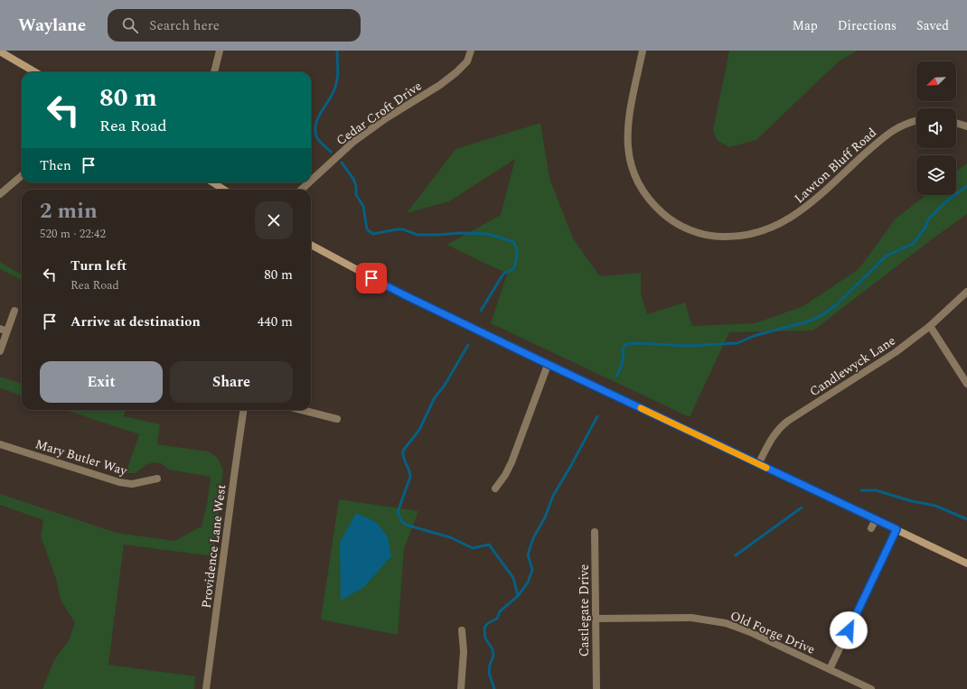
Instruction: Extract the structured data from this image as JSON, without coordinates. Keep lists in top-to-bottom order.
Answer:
{
  "streets": {
    "street": [
      "Cedar Croft Drive",
      "Lawton Bluff Road",
      "Candlewyck Lane",
      "Mary Butler Way",
      "Providence Lane West",
      "Castlegate Drive",
      "Old Forge Drive"
    ]
  },
  "crossings": [
    ["Castlegate Drive", "Old Forge Drive"]
  ],
  "north": "bottom left",
  "page": {
    "header": "Waylane",
    "search": "Search here",
    "nav": ["Map", "Directions", "Saved"],
    "turn": ["80 m", "Rea Road"],
    "then": "Then",
    "heading": ["2 min", "520 m · 22:42"],
    "list": [
      {
        "name": "Turn left",
        "note": "Rea Road",
        "value": "80 m"
      },
      {
        "name": "Arrive at destination",
        "value": "440 m"
      }
    ],
    "buttons": ["Exit", "Share"]
  }
}
